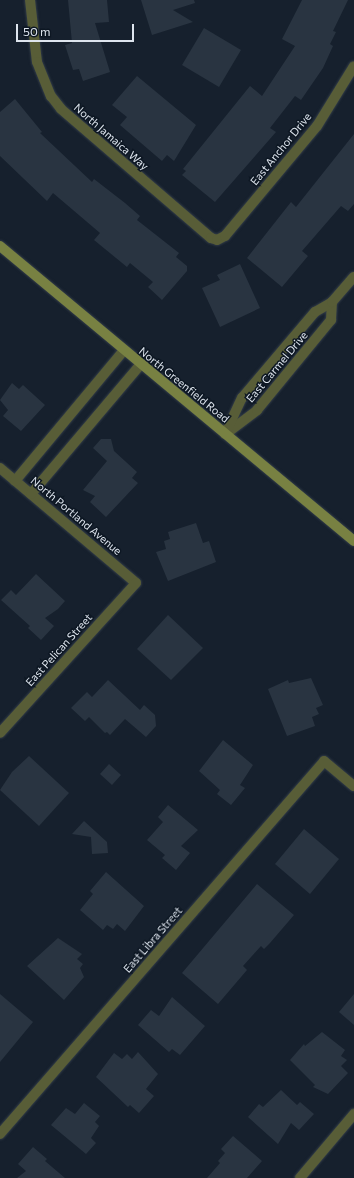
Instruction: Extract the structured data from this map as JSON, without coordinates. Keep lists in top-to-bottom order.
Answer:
{
  "streets": {
    "main road": ["North Greenfield Road"],
    "street": [
      "North Jamaica Way",
      "East Anchor Drive",
      "East Carmel Drive",
      "North Portland Avenue",
      "East Pelican Street",
      "East Libra Street"
    ]
  },
  "crossings": [
    ["North Jamaica Way", "East Anchor Drive"],
    ["East Carmel Drive", "North Greenfield Road"],
    ["North Portland Avenue", "East Pelican Street"]
  ],
  "scale_bar": "50 m"
}
